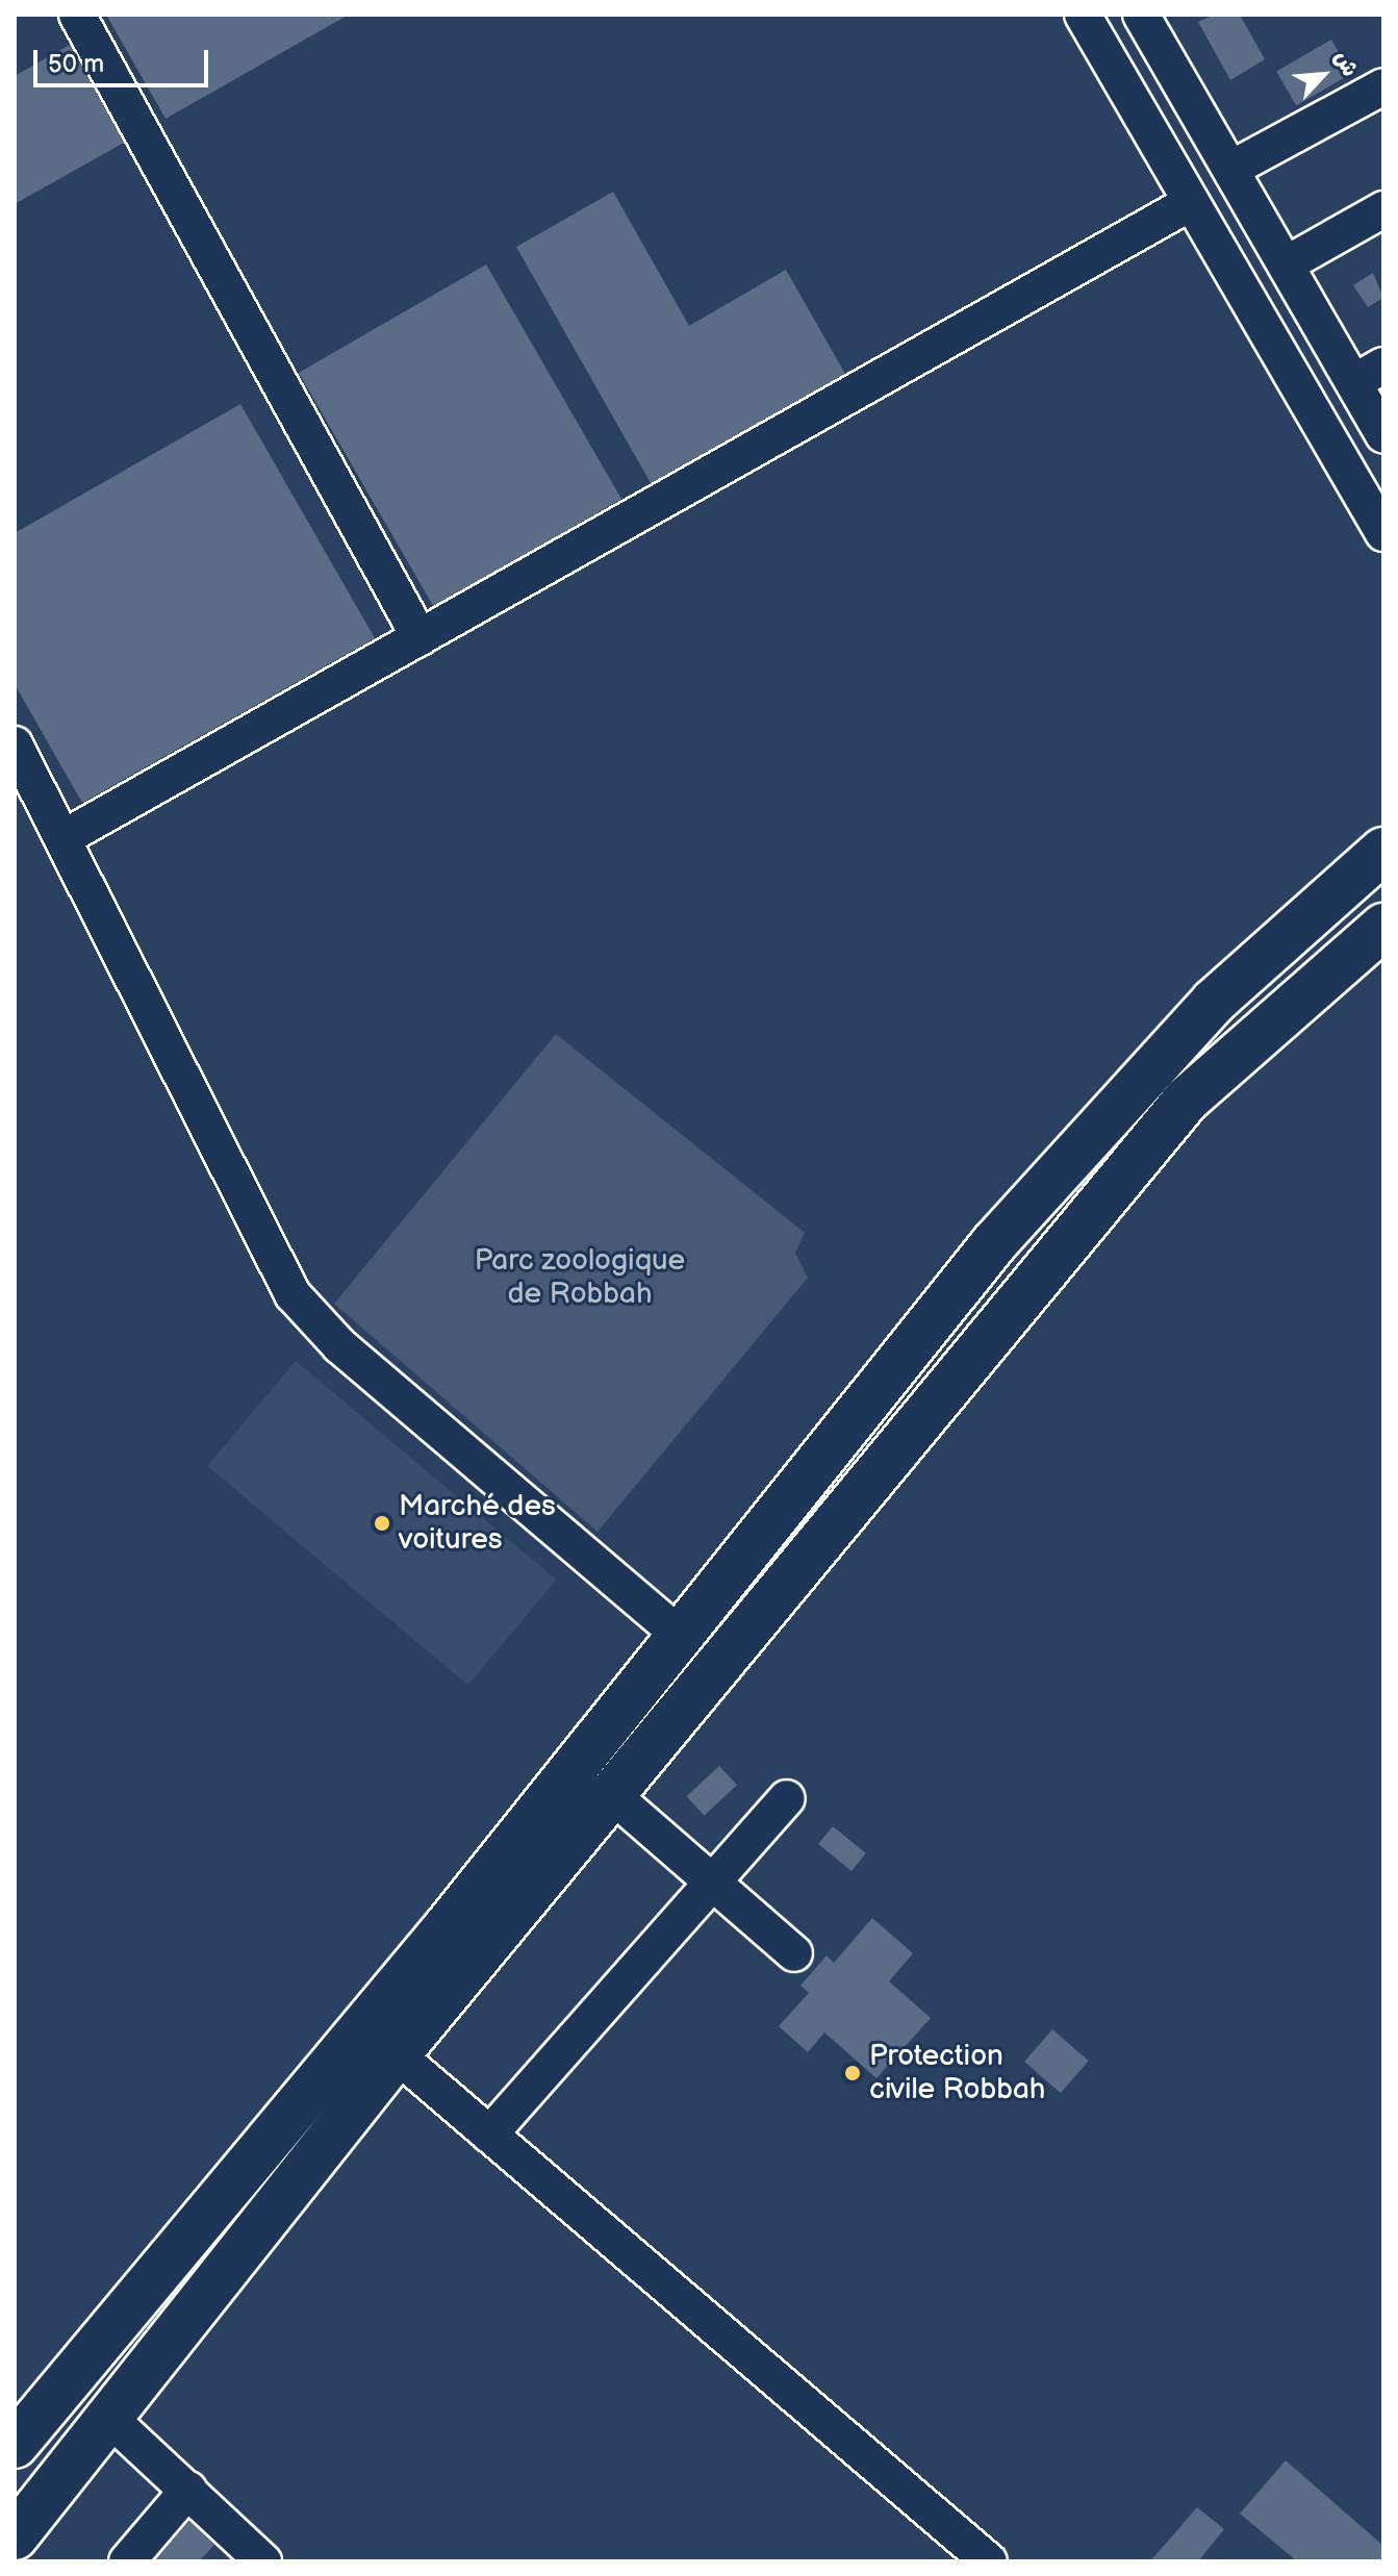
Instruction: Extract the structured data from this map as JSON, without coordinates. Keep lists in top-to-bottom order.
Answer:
{
  "parks": ["Parc zoologique de Robbah"],
  "places": ["Marché des voitures", "Protection civile Robbah"],
  "scale_bar": "50 m",
  "north": "top right"
}
